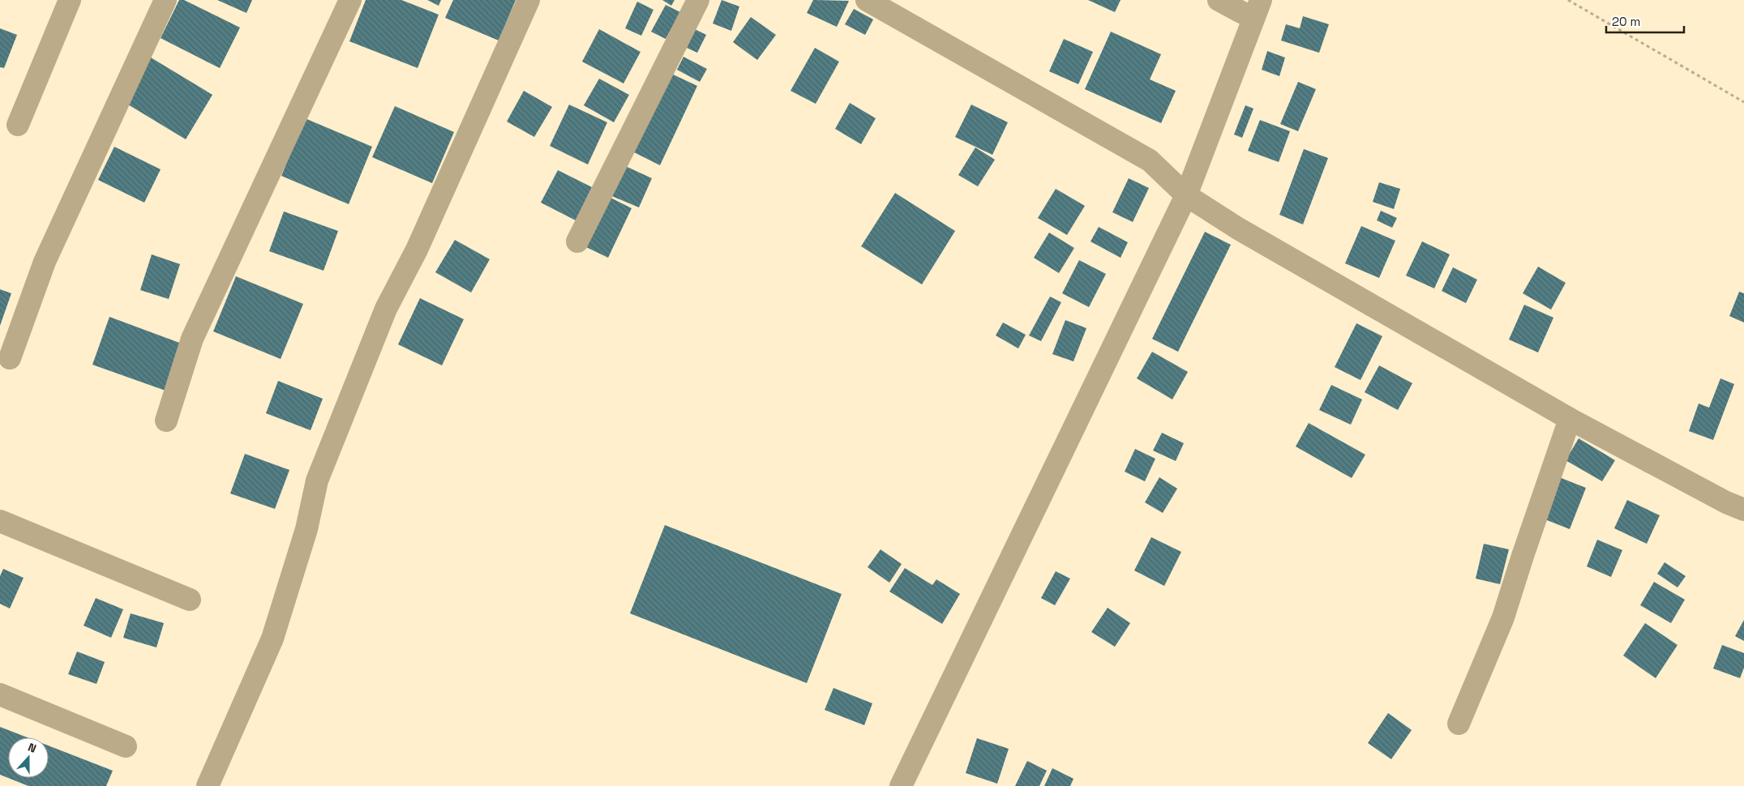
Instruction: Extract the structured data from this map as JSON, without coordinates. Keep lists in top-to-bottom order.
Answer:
{
  "scale_bar": "20 m",
  "north": "top"
}
